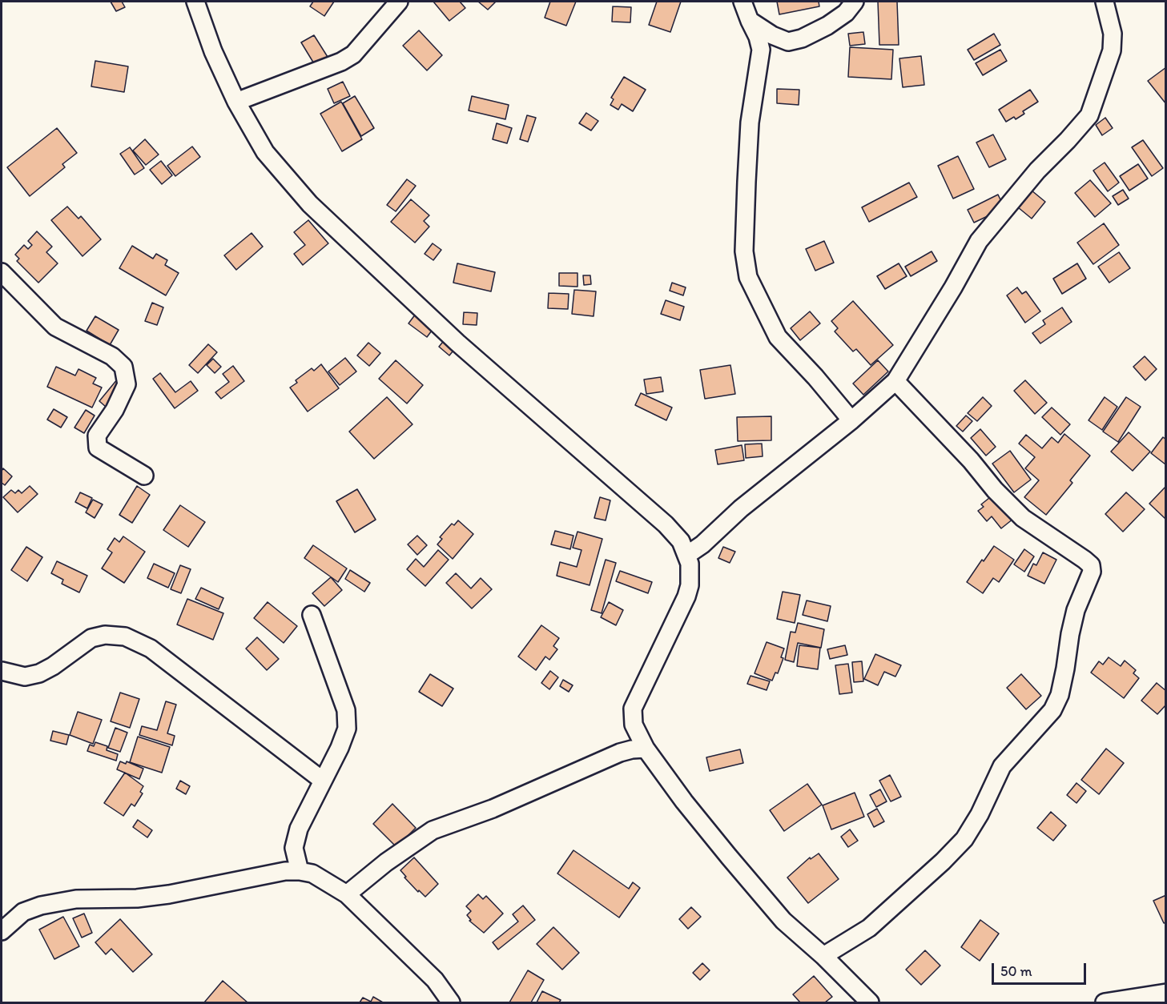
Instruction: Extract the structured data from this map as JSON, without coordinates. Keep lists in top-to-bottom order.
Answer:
{
  "scale_bar": "50 m"
}
